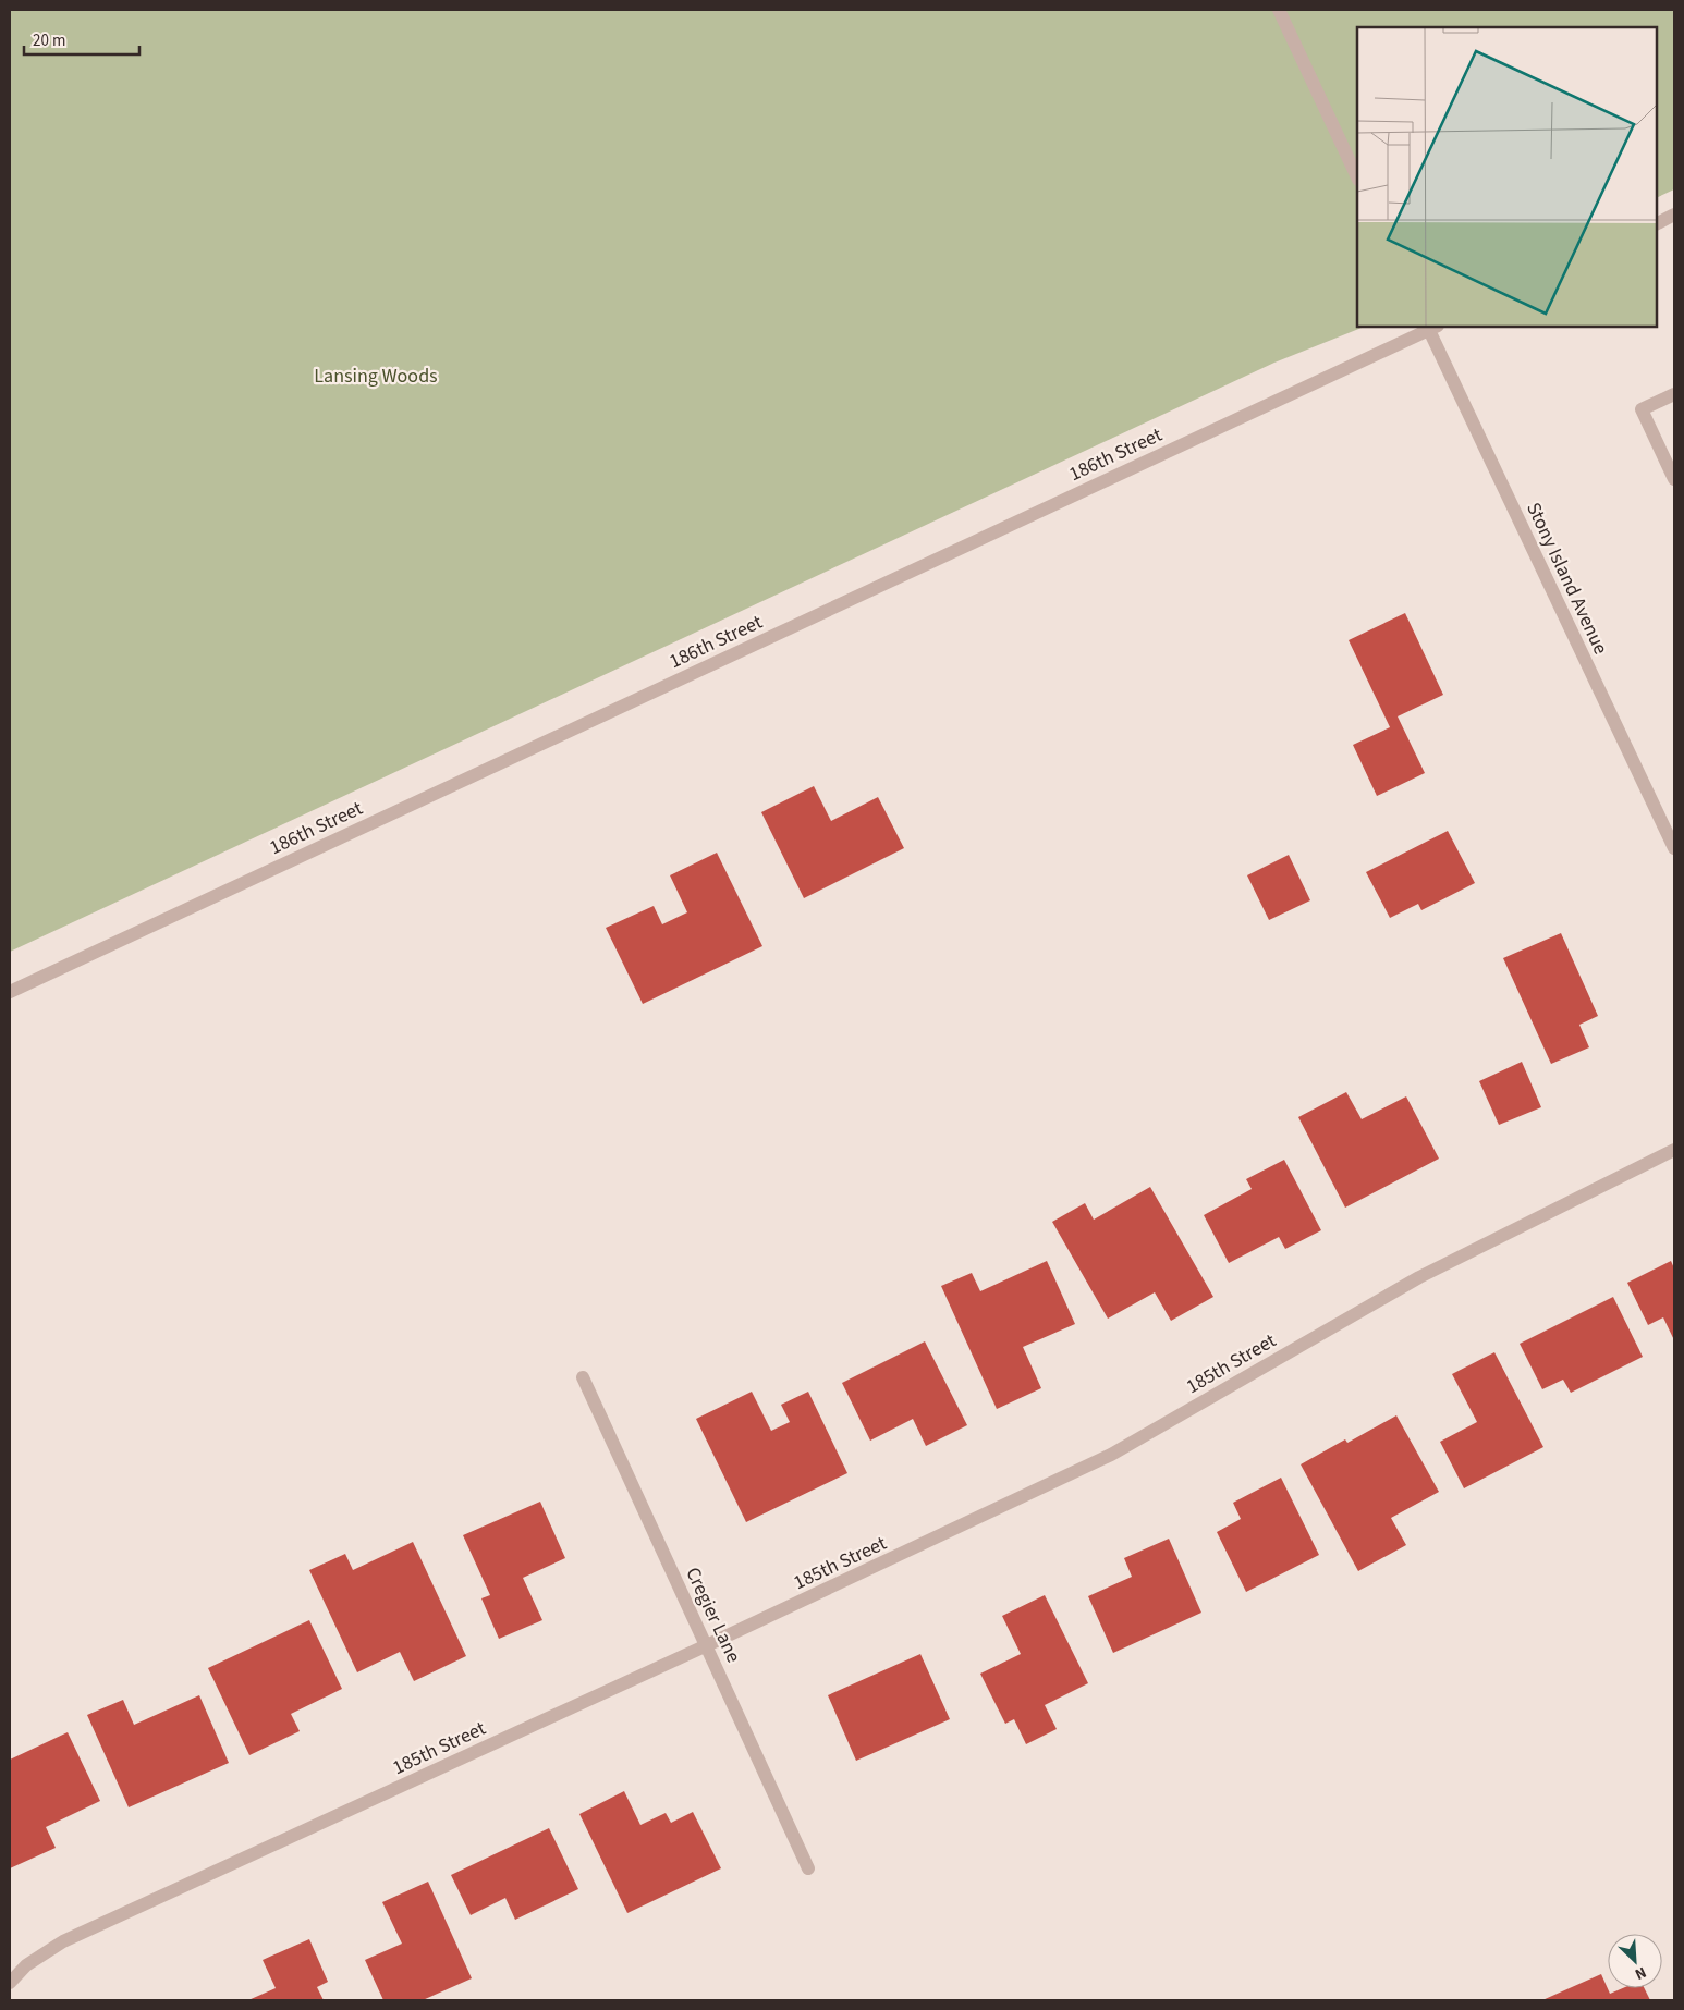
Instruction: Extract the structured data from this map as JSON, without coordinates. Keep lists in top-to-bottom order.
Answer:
{
  "streets": {
    "street": [
      "186th Street",
      "Stony Island Avenue",
      "185th Street",
      "Cregier Lane"
    ]
  },
  "crossings": [
    ["186th Street", "Stony Island Avenue"],
    ["185th Street", "Cregier Lane"]
  ],
  "parks": ["Lansing Woods"],
  "scale_bar": "20 m",
  "north": "bottom right"
}
